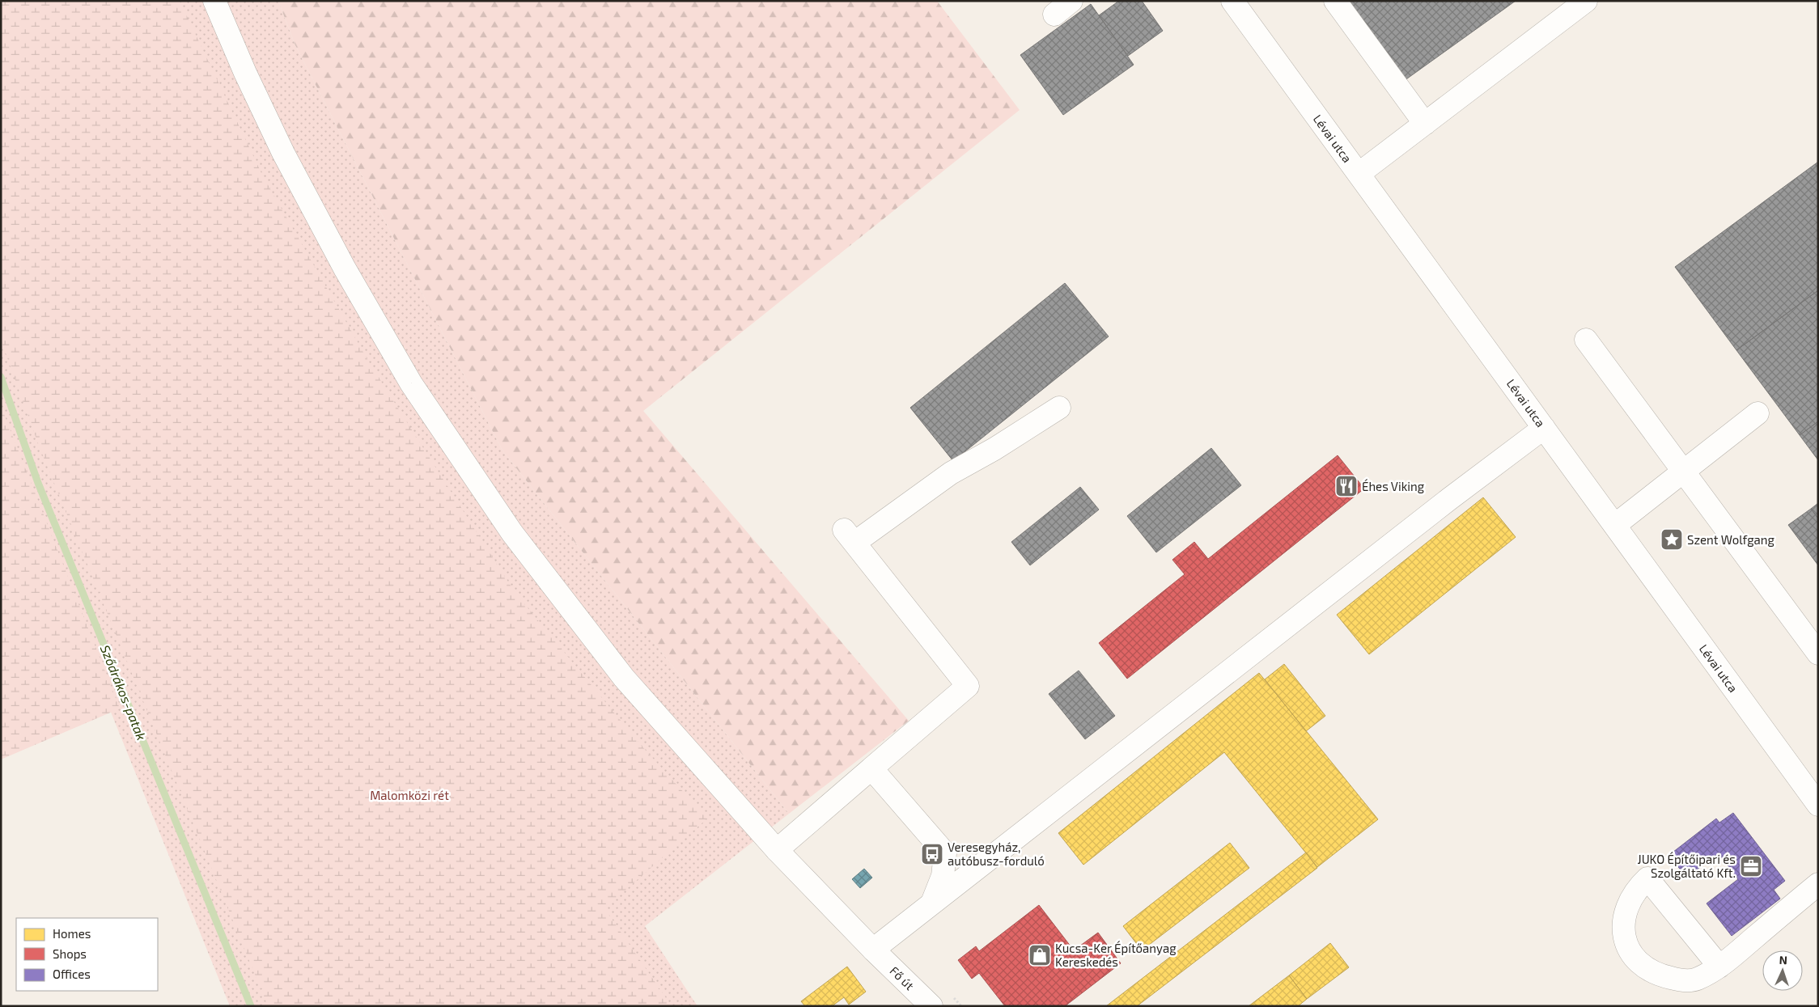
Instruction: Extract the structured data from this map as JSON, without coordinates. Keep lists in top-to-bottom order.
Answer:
{
  "streets": {
    "street": ["Lévai utca", "Fő út"]
  },
  "water": ["Sződrákos-patak"],
  "parks": ["Malomközi rét"],
  "places": {
    "restaurant": ["Éhes Viking"],
    "place": ["Szent Wolfgang"],
    "bus stop": ["Veresegyház, autóbusz-forduló"],
    "office": ["JUKO Építőipari és Szolgáltató Kft."],
    "shop": ["Kucsa-Ker Építőanyag Kereskedés"]
  },
  "legend": ["Homes", "Shops", "Offices"],
  "north": "top"
}
